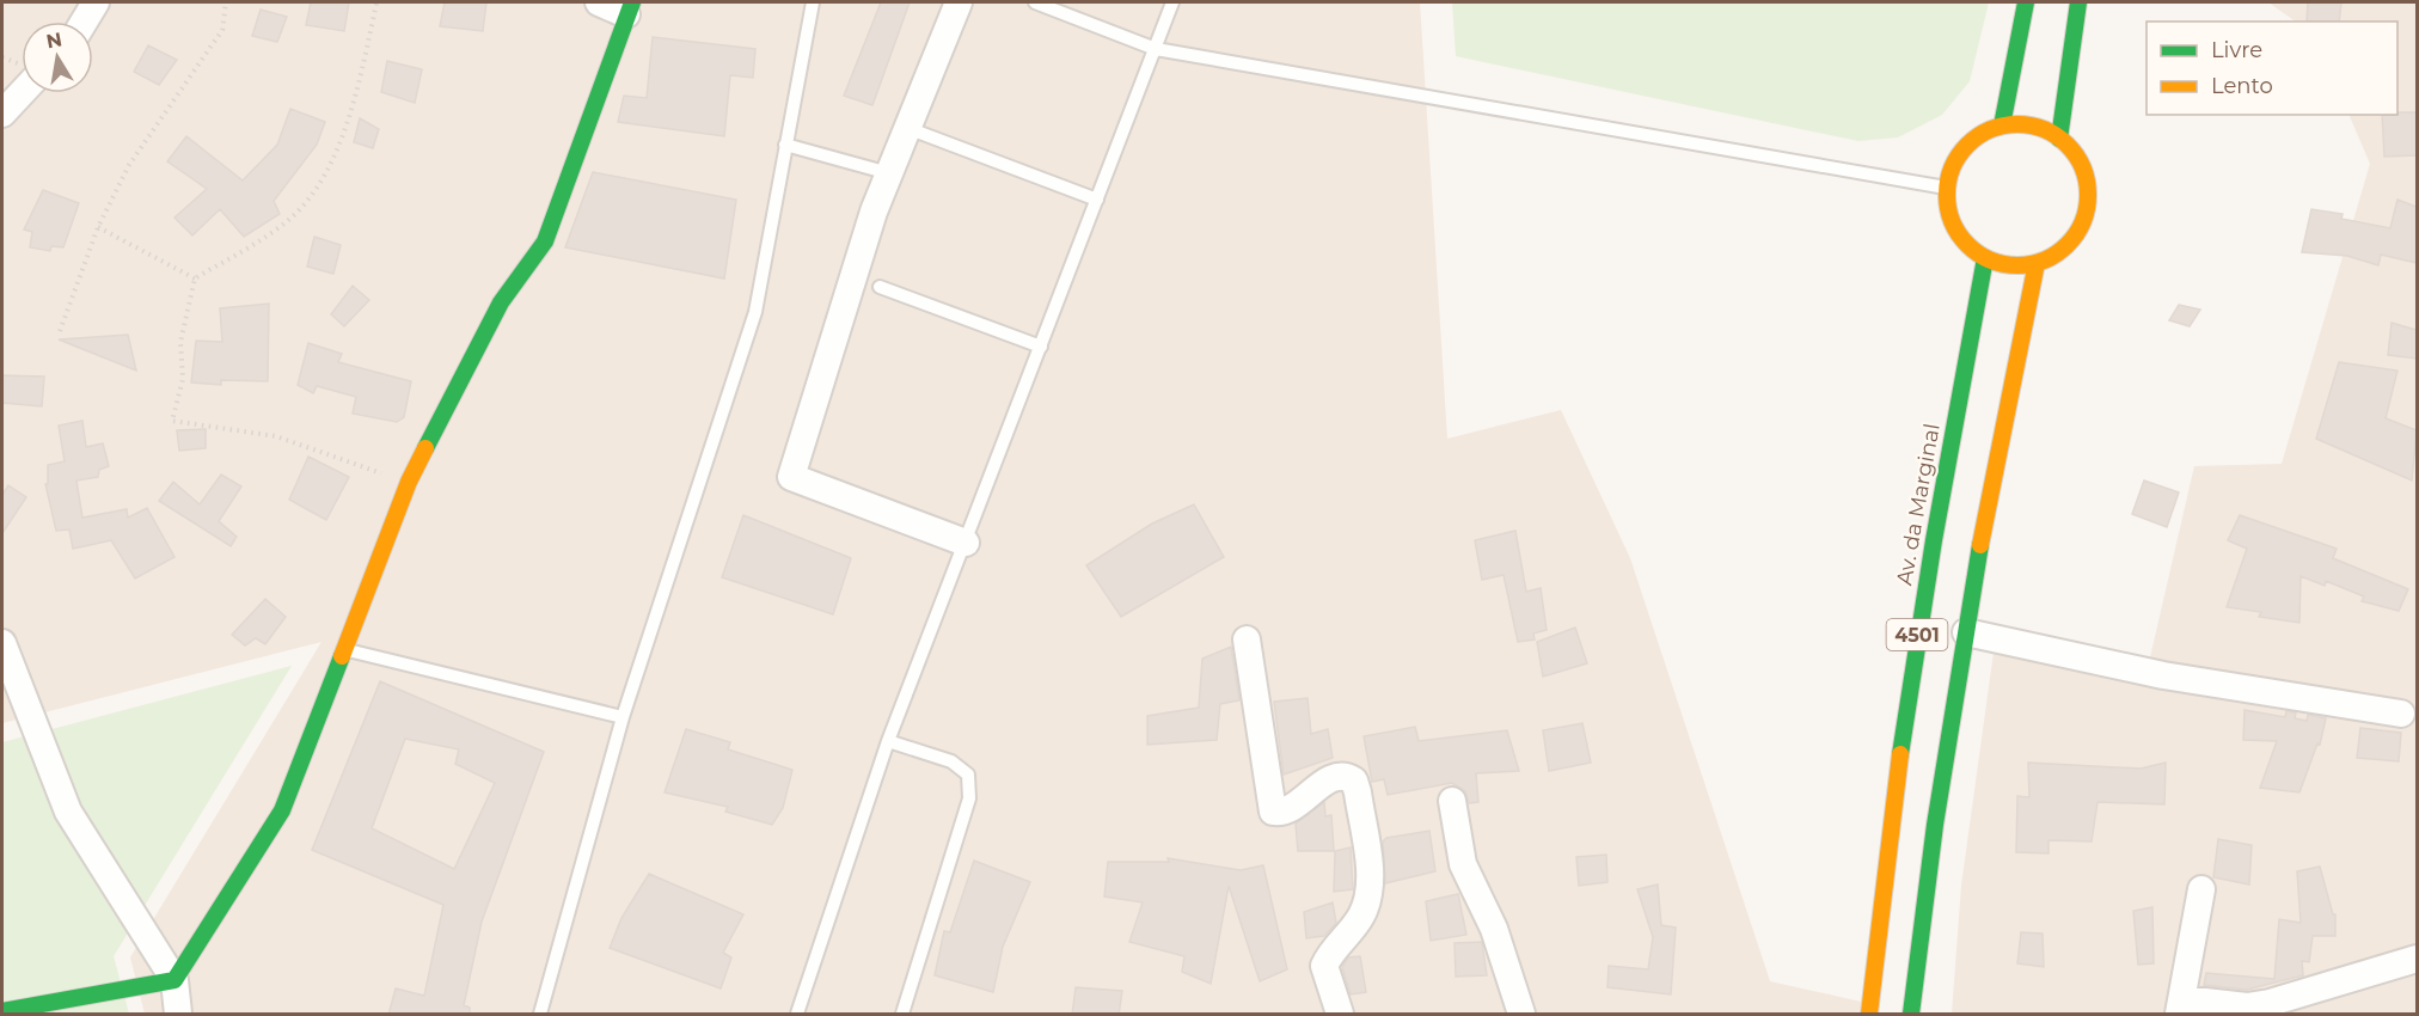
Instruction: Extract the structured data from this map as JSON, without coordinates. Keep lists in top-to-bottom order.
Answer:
{
  "streets": {
    "main road": ["Av. da Marginal", "4501"]
  },
  "crossings": [
    ["Av. da Marginal", "4501"]
  ],
  "legend": ["Livre", "Lento"],
  "north": "top"
}
